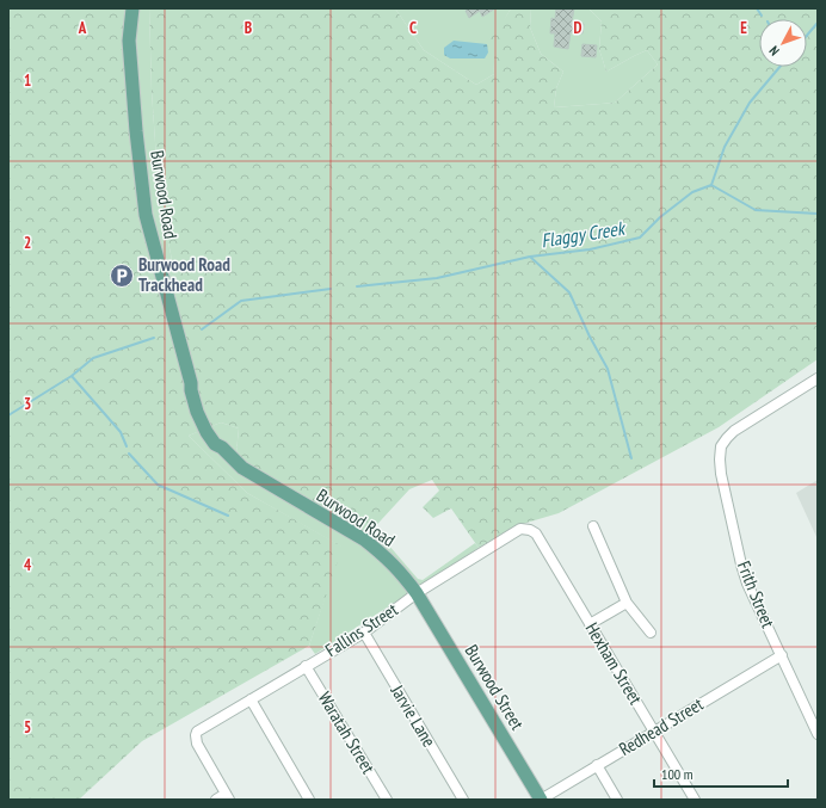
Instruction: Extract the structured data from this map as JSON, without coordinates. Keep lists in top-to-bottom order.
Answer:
{
  "streets": {
    "main road": ["Burwood Road", "Burwood Street"],
    "street": [
      "Frith Street",
      "Fallins Street",
      "Hexham Street",
      "Jarvie Lane",
      "Redhead Street",
      "Waratah Street"
    ]
  },
  "crossings": [
    ["Burwood Road", "Fallins Street"],
    ["Burwood Road", "Burwood Street"],
    ["Frith Street", "Redhead Street"],
    ["Fallins Street", "Hexham Street"],
    ["Fallins Street", "Burwood Street"],
    ["Fallins Street", "Jarvie Lane"],
    ["Fallins Street", "Waratah Street"],
    ["Hexham Street", "Redhead Street"],
    ["Burwood Street", "Redhead Street"]
  ],
  "water": ["Flaggy Creek"],
  "places": {
    "parking": ["Burwood Road Trackhead"]
  },
  "scale_bar": "100 m",
  "north": "bottom left",
  "grid": {
    "columns": [
      "A",
      "B",
      "C",
      "D",
      "E"
    ],
    "rows": [
      "1",
      "2",
      "3",
      "4",
      "5"
    ]
  }
}
